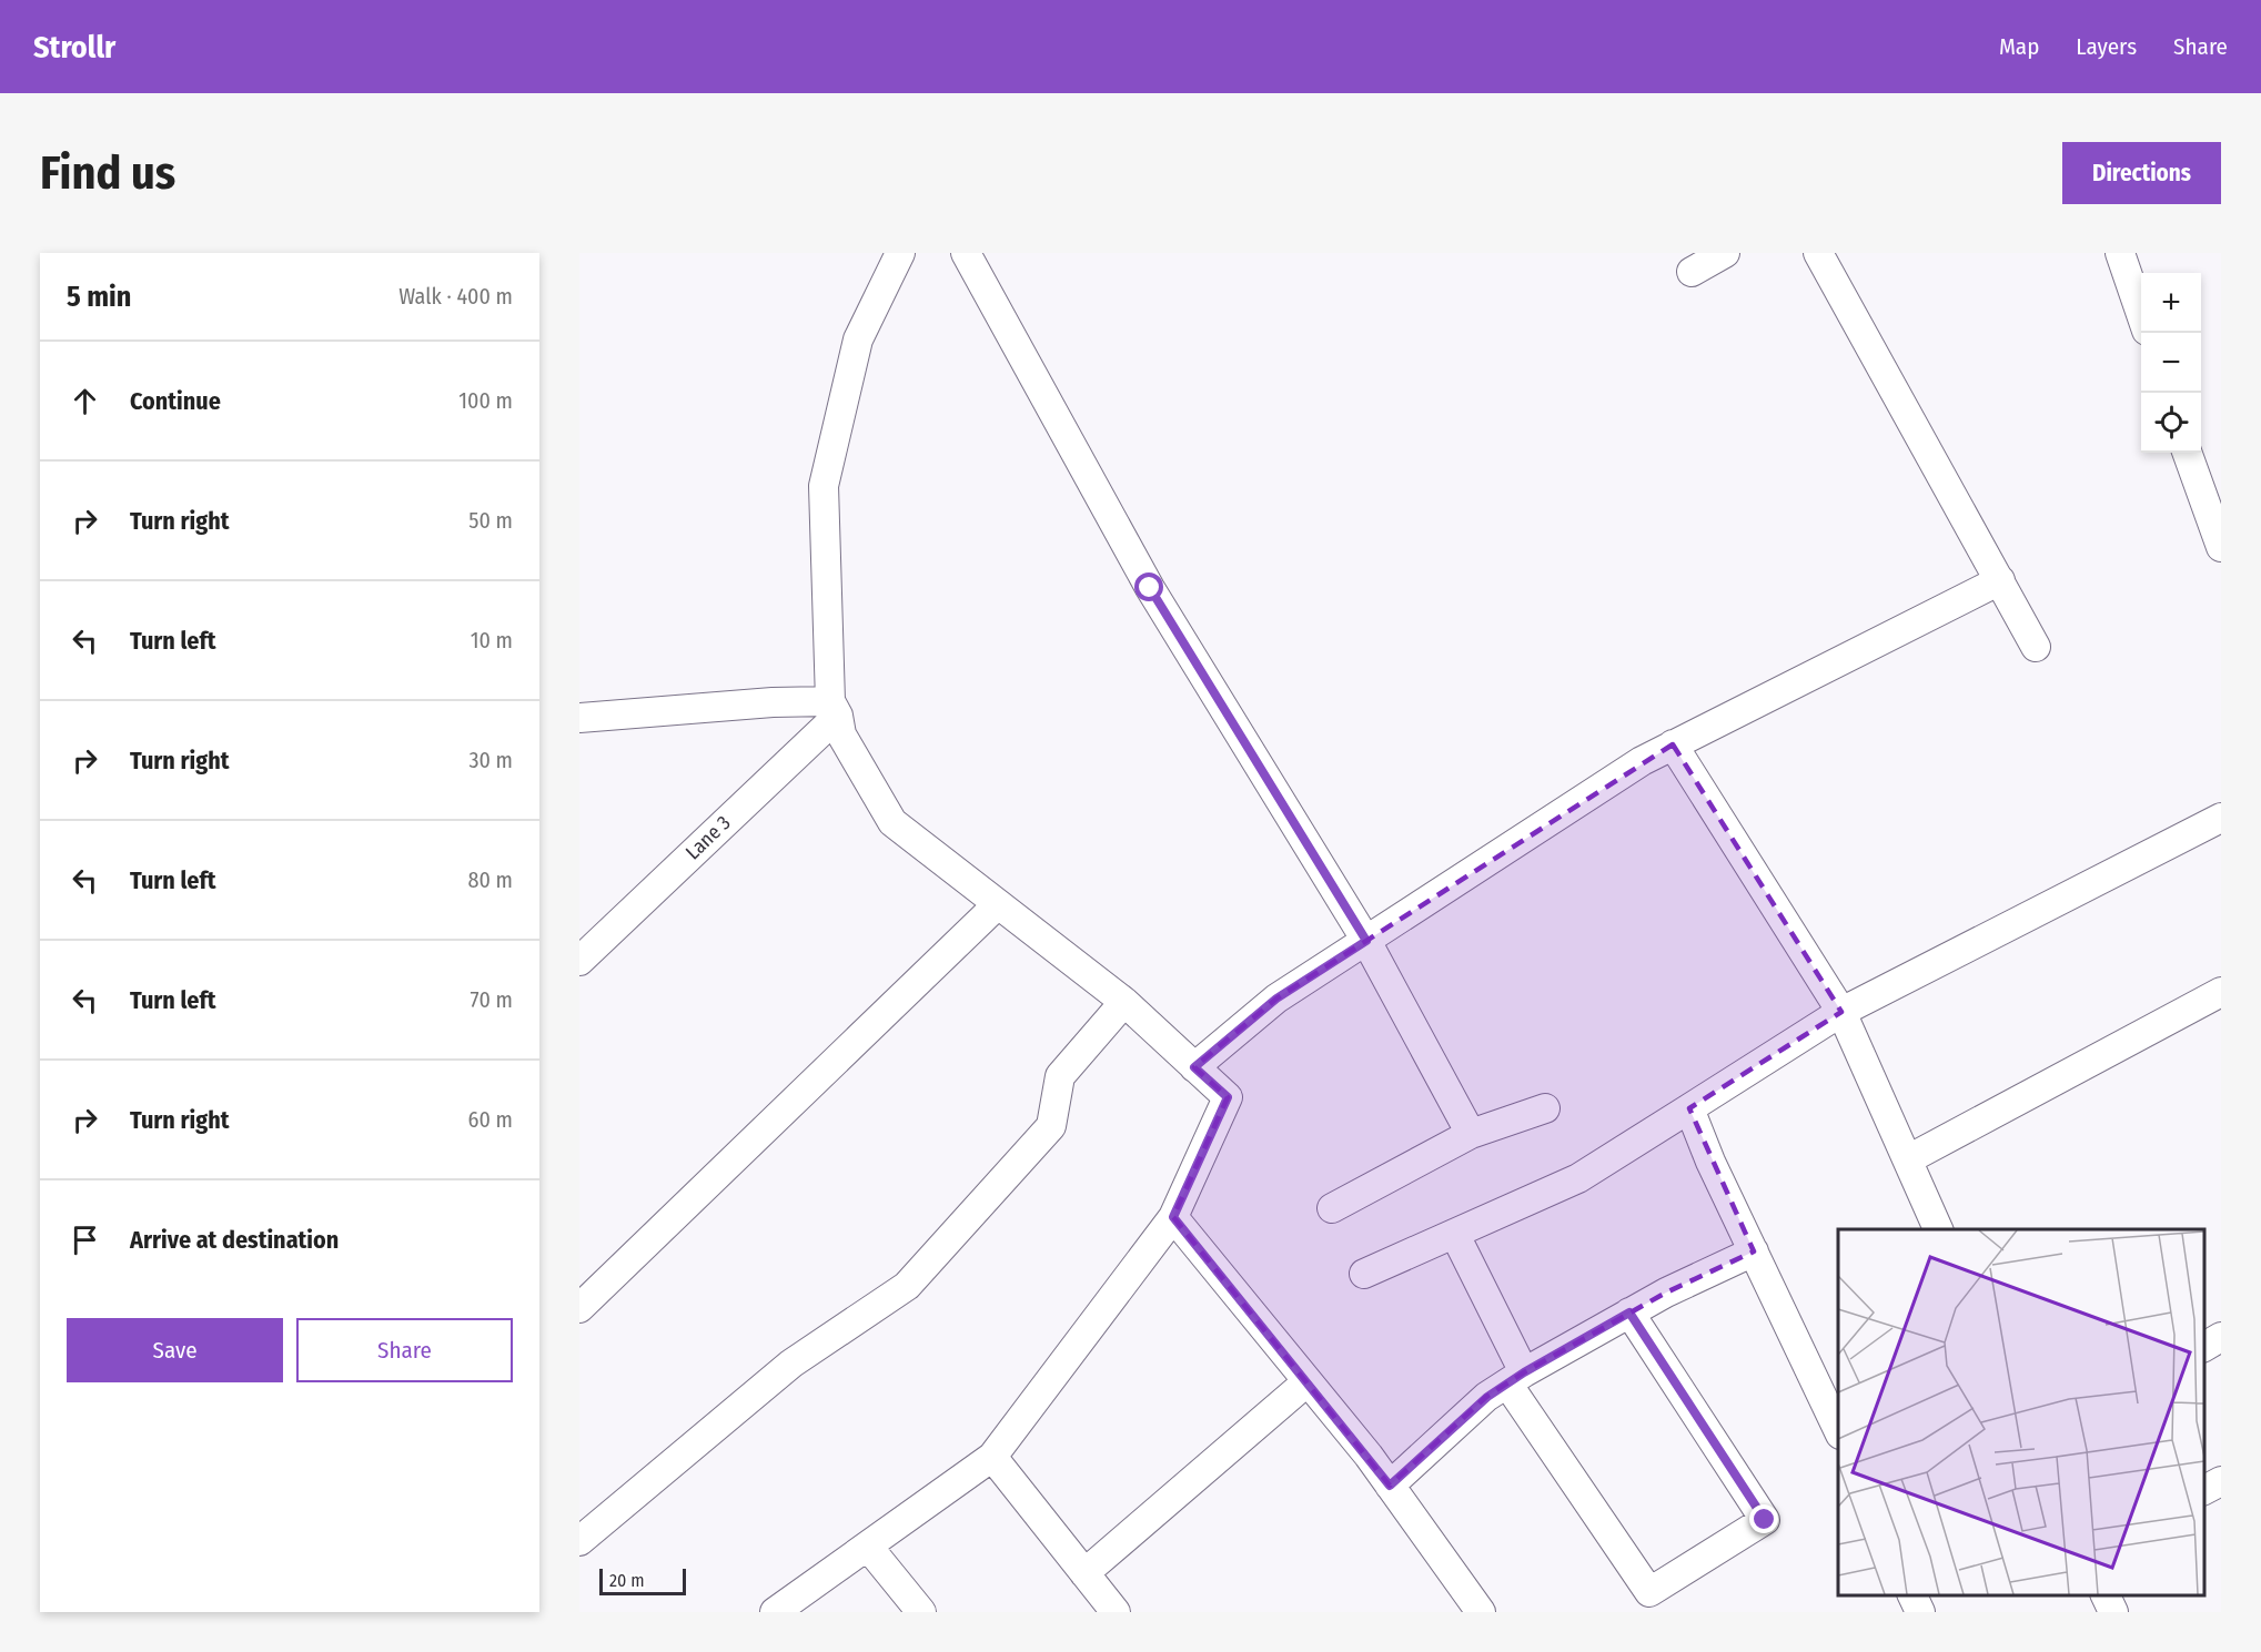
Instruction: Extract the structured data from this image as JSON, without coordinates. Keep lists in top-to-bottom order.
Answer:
{
  "streets": {
    "street": ["Lane 3"]
  },
  "scale_bar": "20 m",
  "page": {
    "header": "Strollr",
    "nav": ["Map", "Layers", "Share"],
    "buttons": [
      "Directions",
      ["Save", "Share"]
    ],
    "title": "Find us",
    "heading": ["5 min", "Walk · 400 m"],
    "map_buttons": ["+", "−"],
    "list": [
      ["Continue", "100 m"],
      ["Turn right", "50 m"],
      ["Turn left", "10 m"],
      ["Turn right", "30 m"],
      ["Turn left", "80 m"],
      ["Turn left", "70 m"],
      ["Turn right", "60 m"],
      "Arrive at destination"
    ],
    "scale": "20 m"
  }
}
